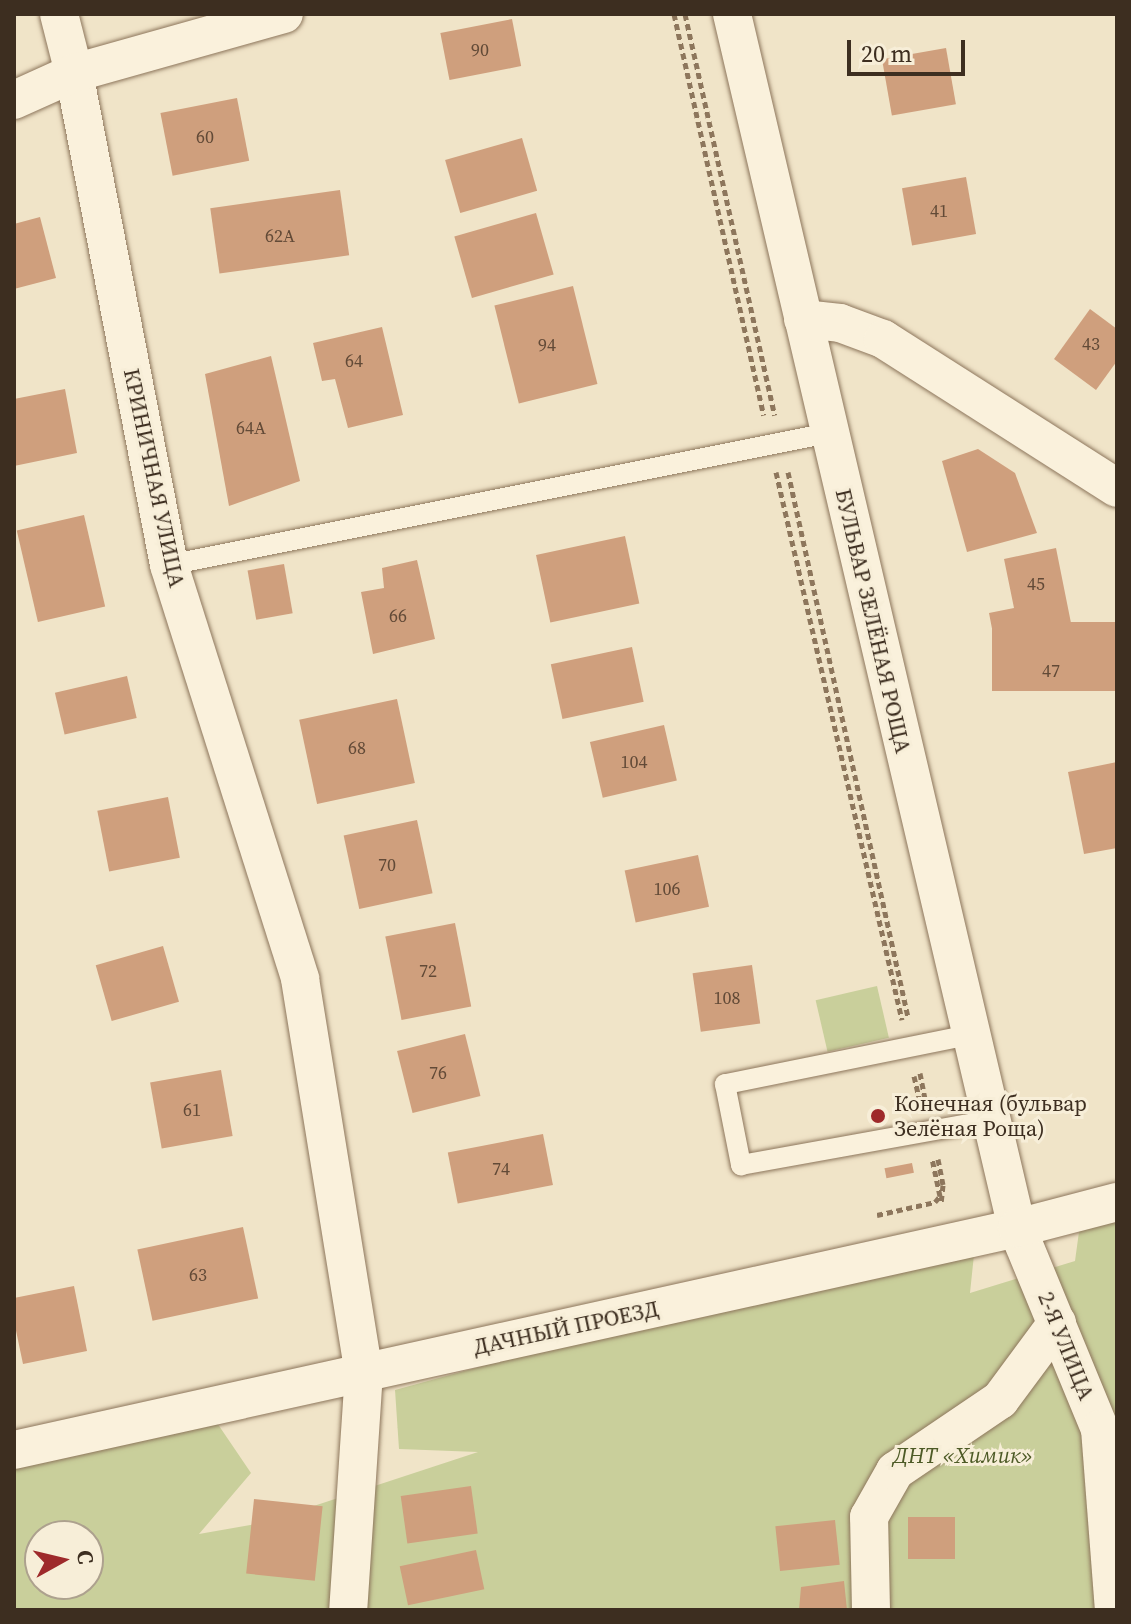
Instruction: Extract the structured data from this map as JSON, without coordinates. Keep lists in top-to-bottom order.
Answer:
{
  "streets": {
    "street": [
      "КРИНИЧНАЯ УЛИЦА",
      "БУЛЬВАР ЗЕЛЁНАЯ РОЩА",
      "ДАЧНЫЙ ПРОЕЗД",
      "2-Я УЛИЦА"
    ]
  },
  "crossings": [
    ["КРИНИЧНАЯ УЛИЦА", "ДАЧНЫЙ ПРОЕЗД"],
    ["БУЛЬВАР ЗЕЛЁНАЯ РОЩА", "ДАЧНЫЙ ПРОЕЗД"],
    ["БУЛЬВАР ЗЕЛЁНАЯ РОЩА", "2-Я УЛИЦА"],
    ["ДАЧНЫЙ ПРОЕЗД", "2-Я УЛИЦА"]
  ],
  "parks": ["ДНТ «Химик»"],
  "places": ["Конечная (бульвар Зелёная Роща)"],
  "house_numbers": [
    "90",
    "60",
    "41",
    "62А",
    "43",
    "94",
    "64",
    "64А",
    "45",
    "66",
    "47",
    "68",
    "104",
    "70",
    "106",
    "72",
    "108",
    "76",
    "61",
    "74",
    "63"
  ],
  "scale_bar": "20 m",
  "north": "right"
}
